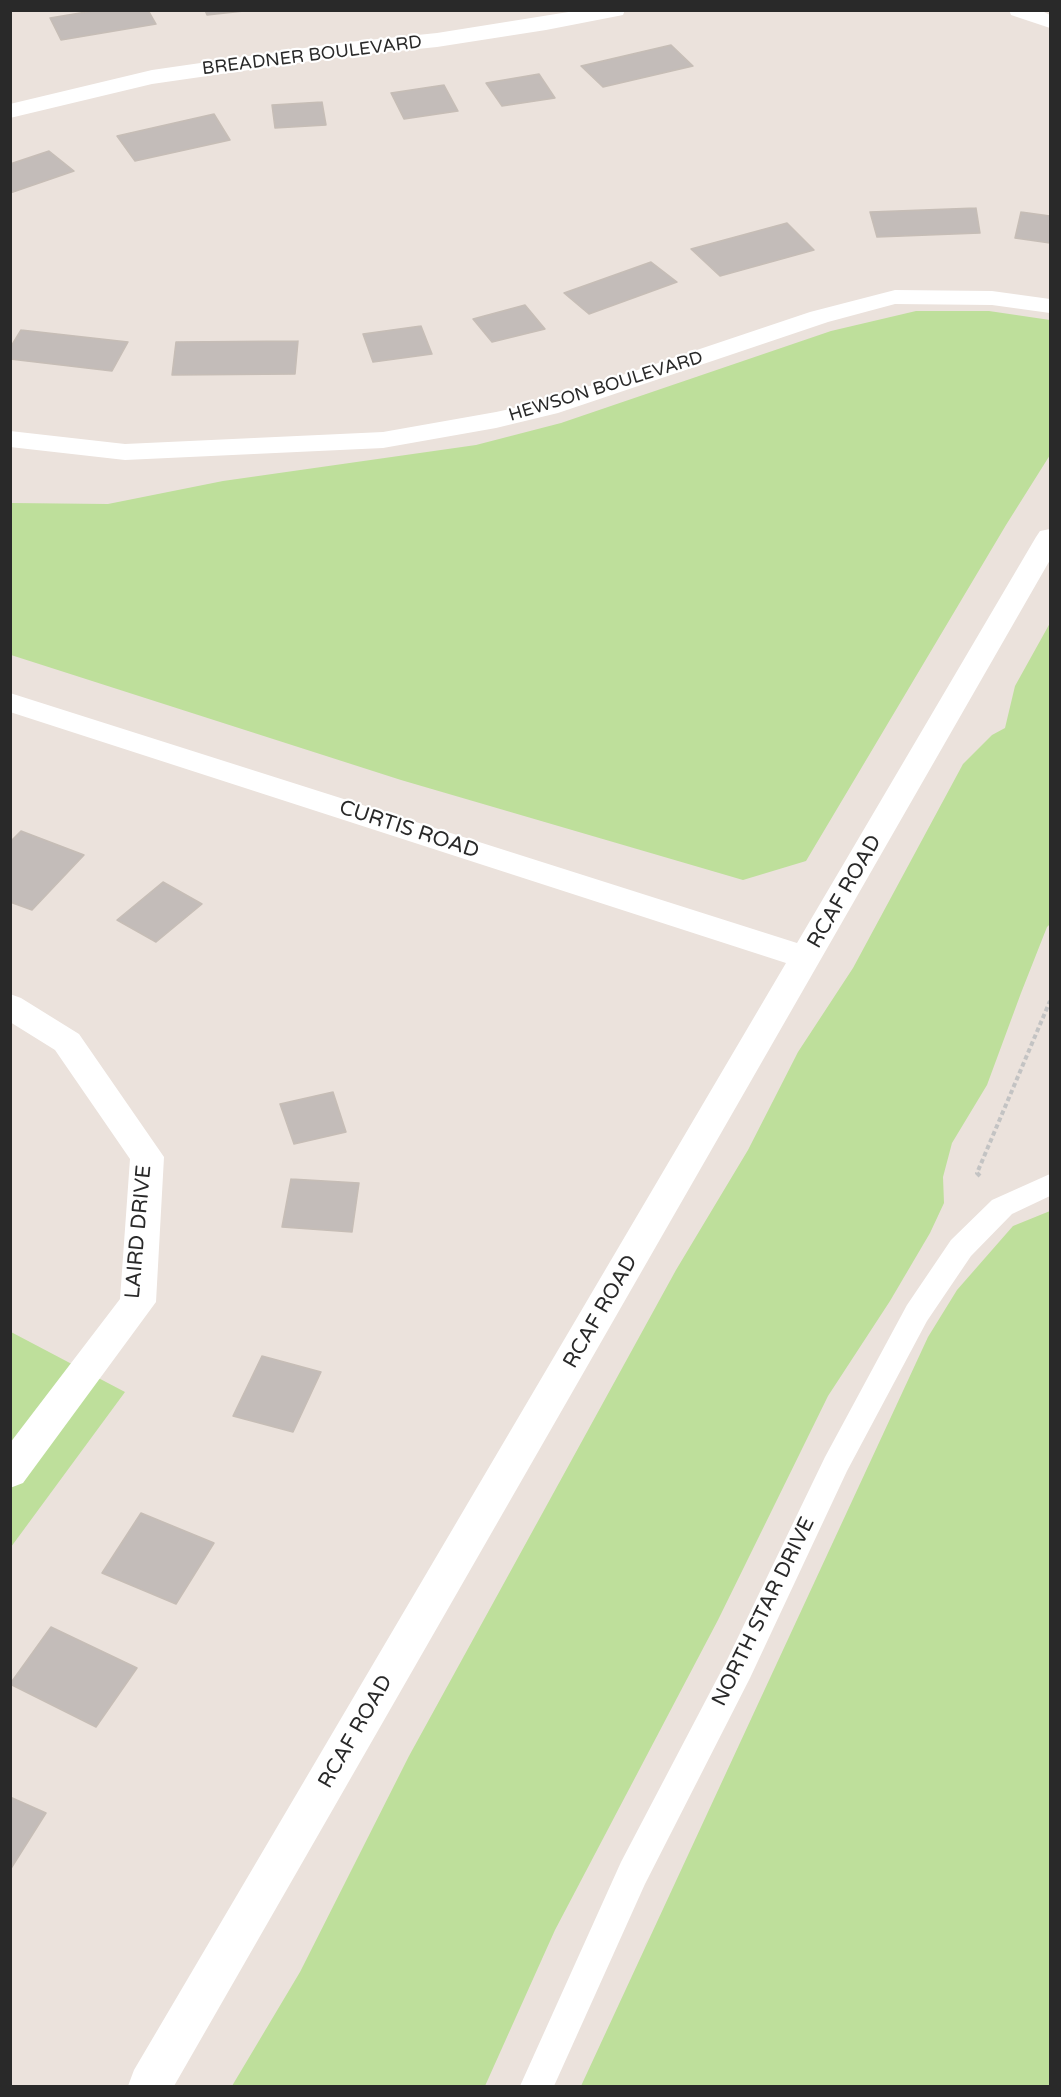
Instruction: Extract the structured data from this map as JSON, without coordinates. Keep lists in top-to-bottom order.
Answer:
{
  "streets": {
    "street": [
      "BREADNER BOULEVARD",
      "HEWSON BOULEVARD",
      "CURTIS ROAD",
      "RCAF ROAD",
      "LAIRD DRIVE"
    ],
    "lane": ["NORTH STAR DRIVE"]
  },
  "crossings": [
    ["CURTIS ROAD", "RCAF ROAD"]
  ]
}
